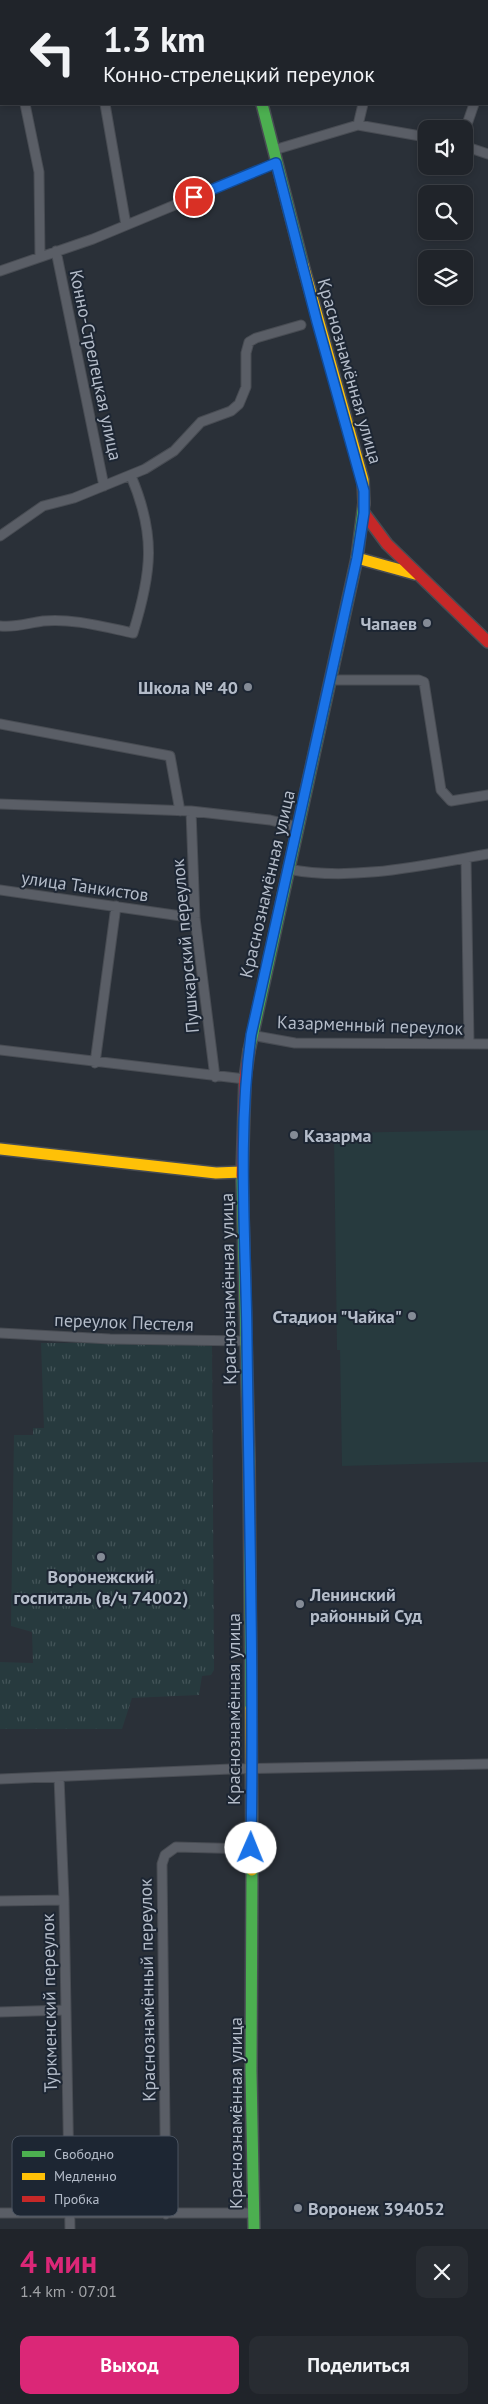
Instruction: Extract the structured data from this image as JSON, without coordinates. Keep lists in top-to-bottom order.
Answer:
{
  "streets": {
    "street": [
      "Конно-Стрелецкая улица",
      "Краснознамённая улица",
      "улица Танкистов",
      "Пушкарский переулок",
      "Казарменный переулок",
      "переулок Пестеля",
      "Краснознамённый переулок",
      "Туркменский переулок"
    ]
  },
  "crossings": [
    ["Краснознамённая улица", "Казарменный переулок"],
    ["Краснознамённая улица", "переулок Пестеля"],
    ["Краснознамённая улица", "Краснознамённый переулок"],
    ["улица Танкистов", "Пушкарский переулок"]
  ],
  "places": [
    "Чапаев",
    "Школа № 40",
    "Казарма",
    "Стадион \"Чайка\"",
    "Воронежский госпиталь (в/ч 74002)",
    "Ленинский районный Суд",
    "Воронеж 394052"
  ],
  "legend": ["Свободно", "Медленно", "Пробка"],
  "page": {
    "turn": ["1.3 km", "Конно-стрелецкий переулок"],
    "heading": ["4 мин", "1.4 km · 07:01"],
    "buttons": ["Выход", "Поделиться"]
  }
}
